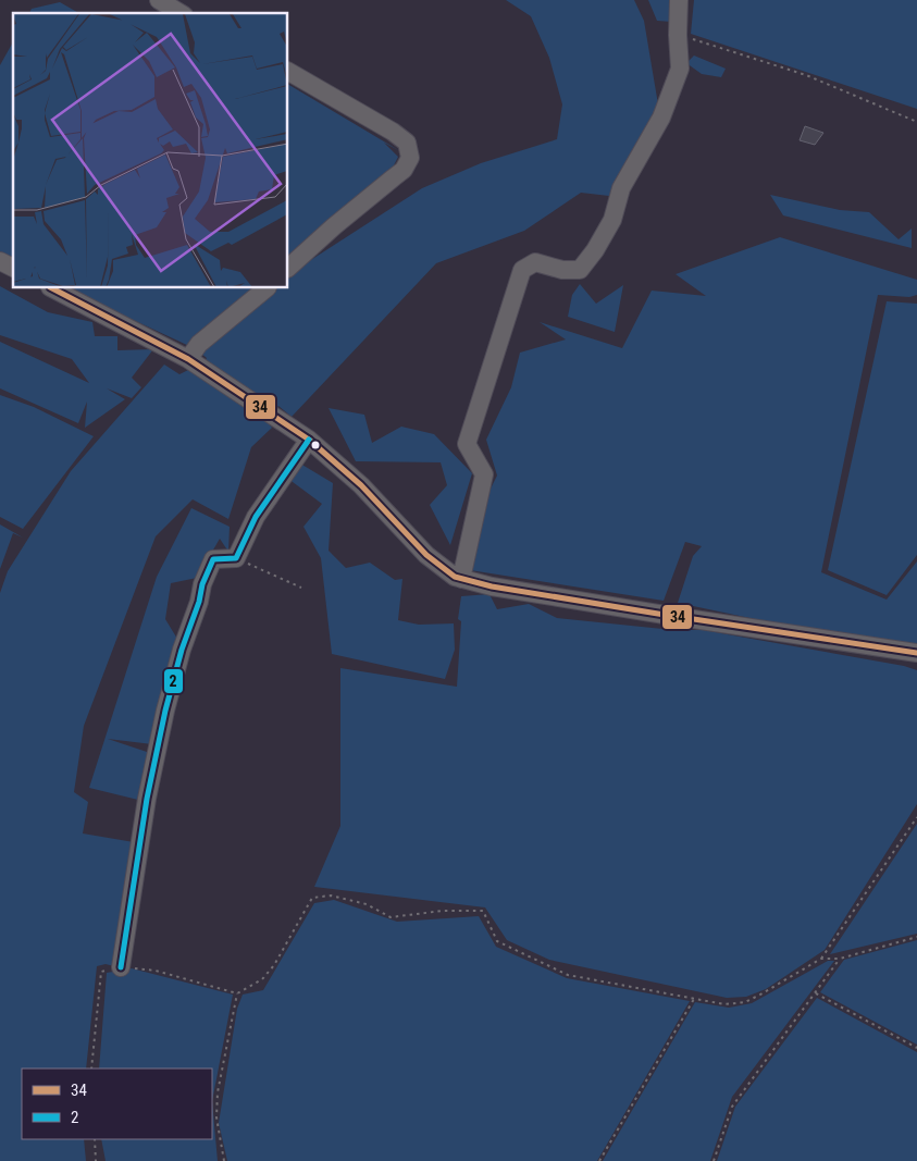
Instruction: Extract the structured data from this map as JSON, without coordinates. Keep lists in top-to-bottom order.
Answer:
{
  "lines": ["transit line 34", "transit line 2"],
  "legend": ["34", "2"]
}
